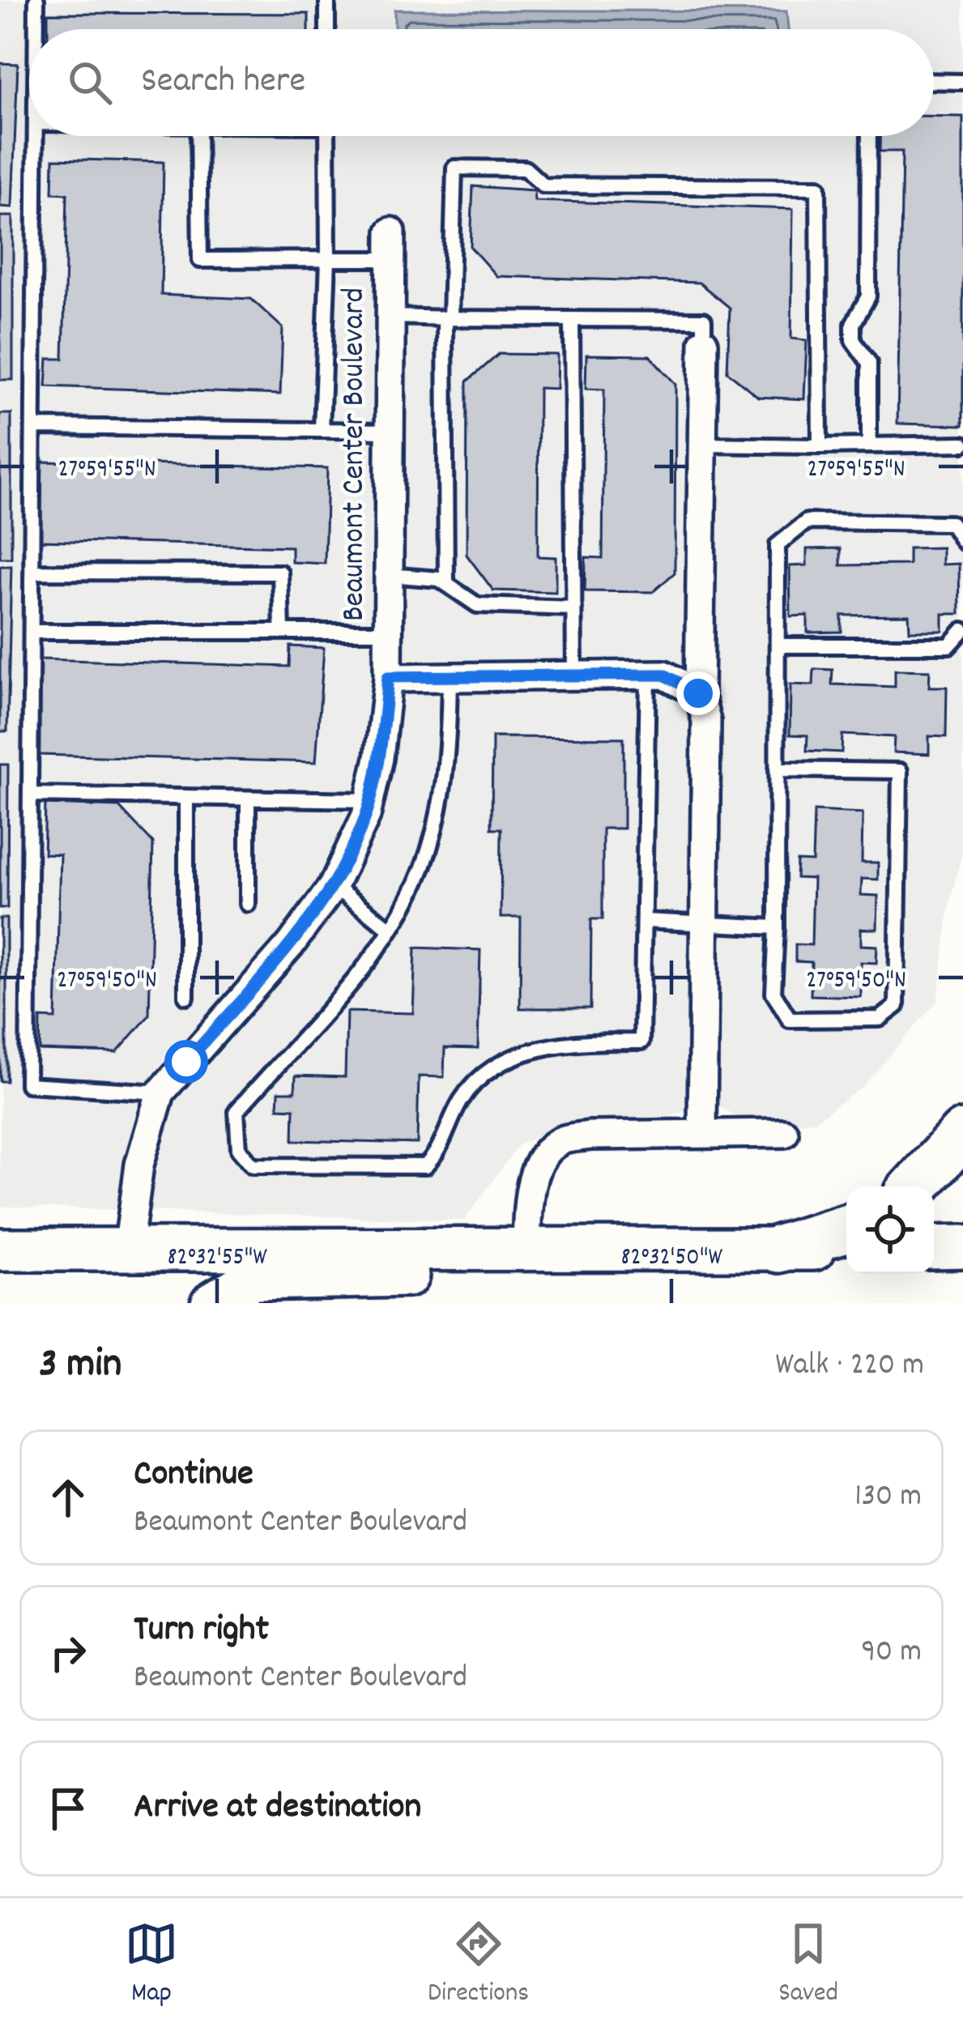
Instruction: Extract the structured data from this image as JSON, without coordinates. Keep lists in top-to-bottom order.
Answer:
{
  "streets": {
    "street": ["Beaumont Center Boulevard"]
  },
  "page": {
    "search": "Search here",
    "heading": ["3 min", "Walk · 220 m"],
    "list": [
      ["Continue", "Beaumont Center Boulevard", "130 m"],
      ["Turn right", "Beaumont Center Boulevard", "90 m"],
      "Arrive at destination"
    ],
    "nav": ["Map", "Directions", "Saved"]
  },
  "coordinates": [
    "27°59'55\"N",
    "27°59'50\"N",
    "82°32'55\"W",
    "82°32'50\"W"
  ]
}
